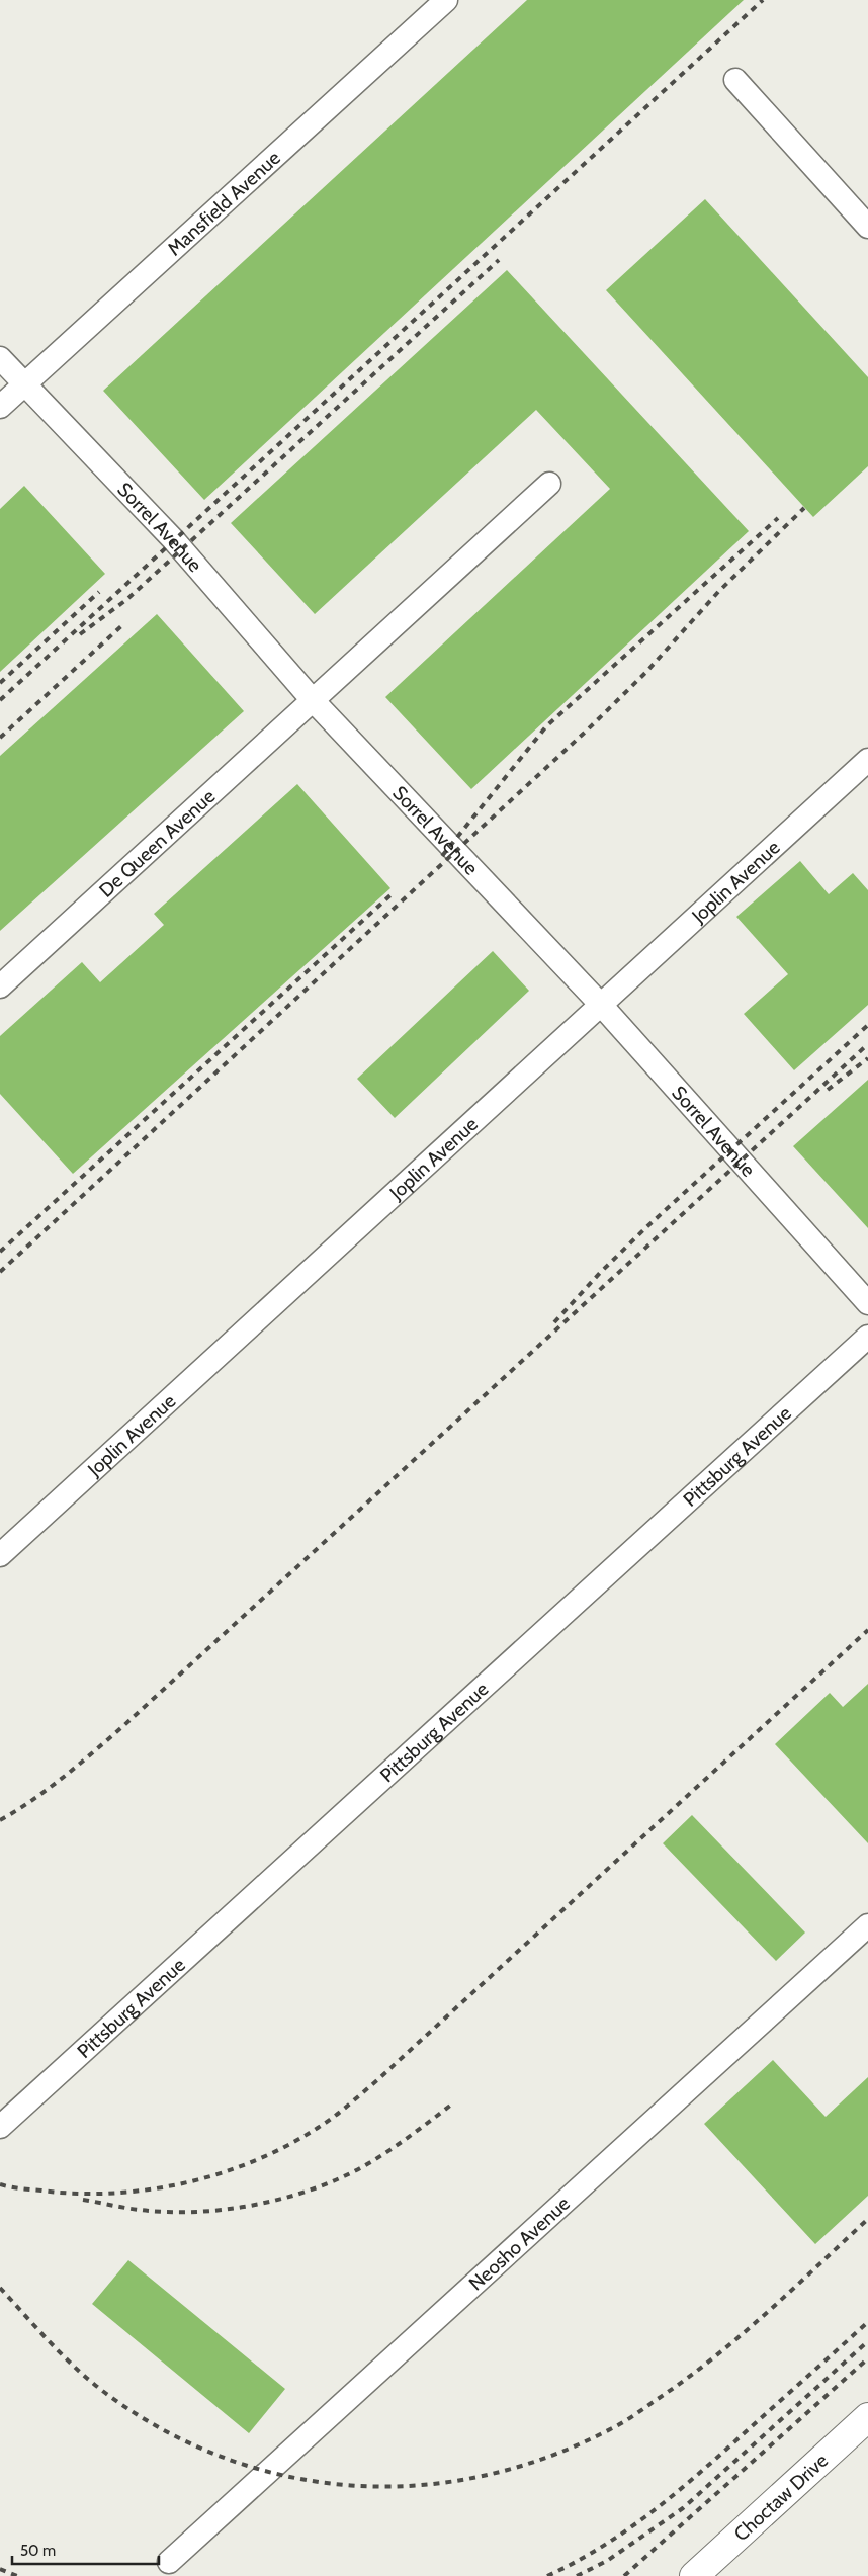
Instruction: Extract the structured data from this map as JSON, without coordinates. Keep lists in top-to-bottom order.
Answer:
{
  "streets": {
    "main road": ["Choctaw Drive"],
    "street": [
      "Mansfield Avenue",
      "Sorrel Avenue",
      "De Queen Avenue",
      "Joplin Avenue",
      "Pittsburg Avenue",
      "Neosho Avenue"
    ]
  },
  "crossings": [
    ["Mansfield Avenue", "Sorrel Avenue"],
    ["Sorrel Avenue", "De Queen Avenue"],
    ["Sorrel Avenue", "Joplin Avenue"]
  ],
  "scale_bar": "50 m"
}
